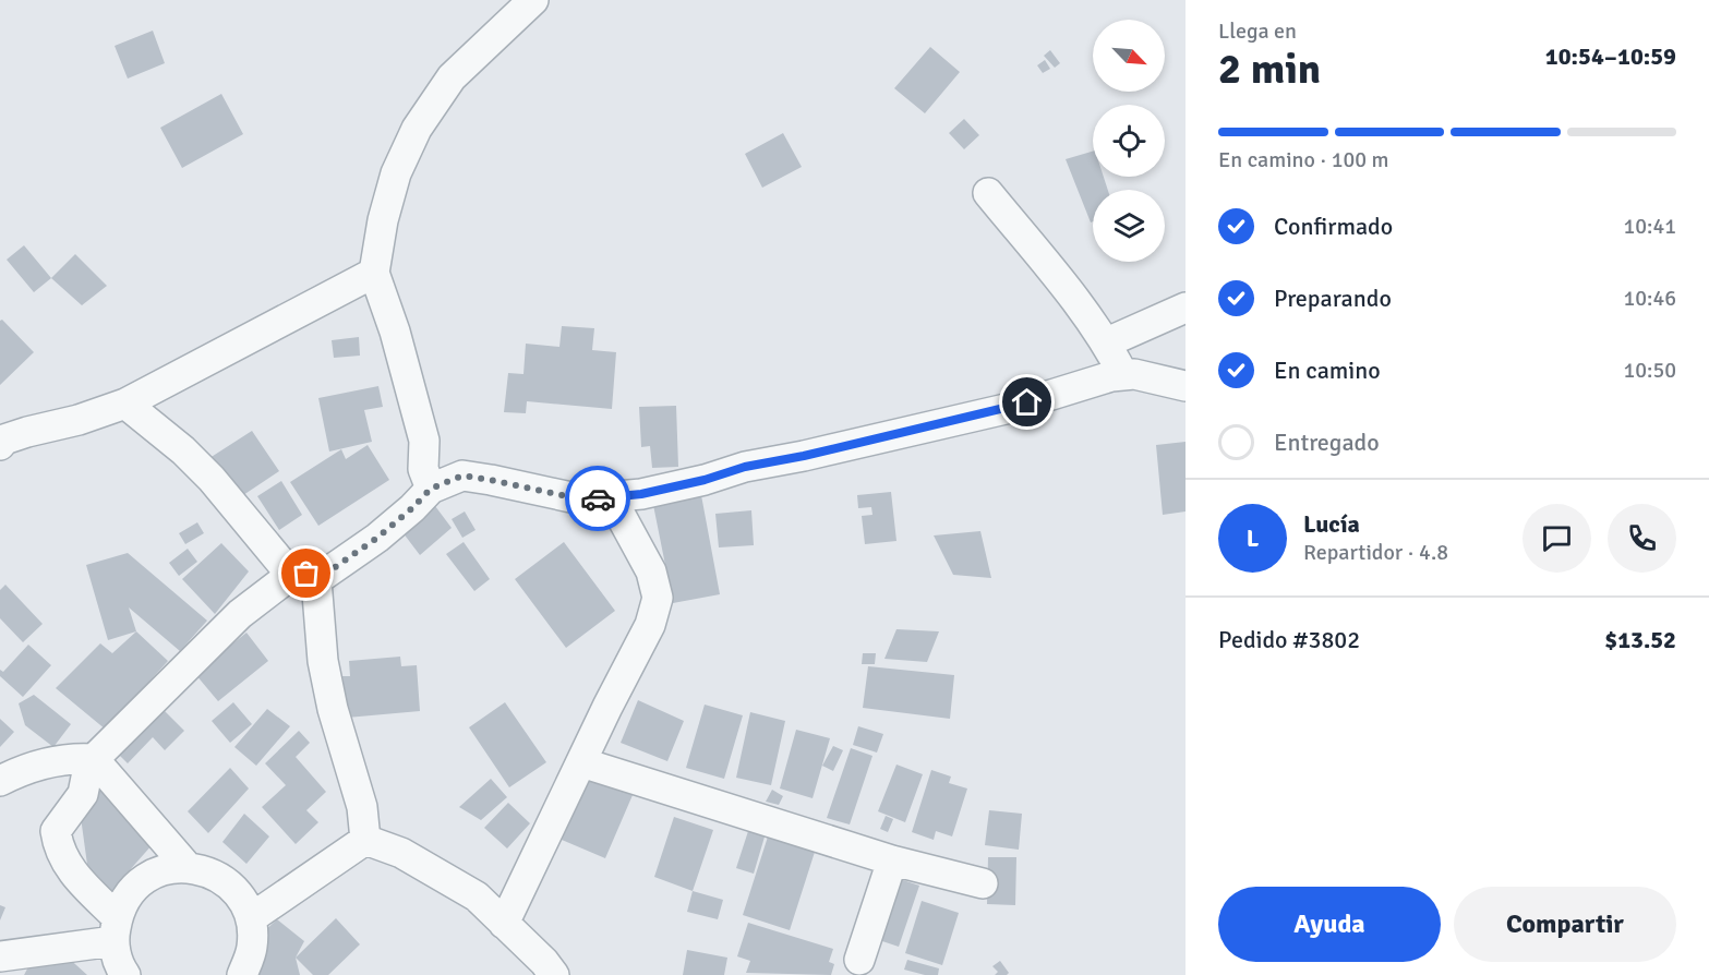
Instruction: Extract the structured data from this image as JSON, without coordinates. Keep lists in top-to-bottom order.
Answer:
{
  "north": "bottom right",
  "page": {
    "heading": ["2 min", "Llega en", "10:54–10:59"],
    "panel": [
      "Lucía",
      "Repartidor · 4.8",
      "Pedido #3802",
      "$13.52"
    ],
    "bar": "En camino · 100 m",
    "list": [
      ["Confirmado", "10:41"],
      ["Preparando", "10:46"],
      ["En camino", "10:50"],
      "Entregado"
    ],
    "round": "L",
    "buttons": ["Ayuda", "Compartir"]
  }
}
